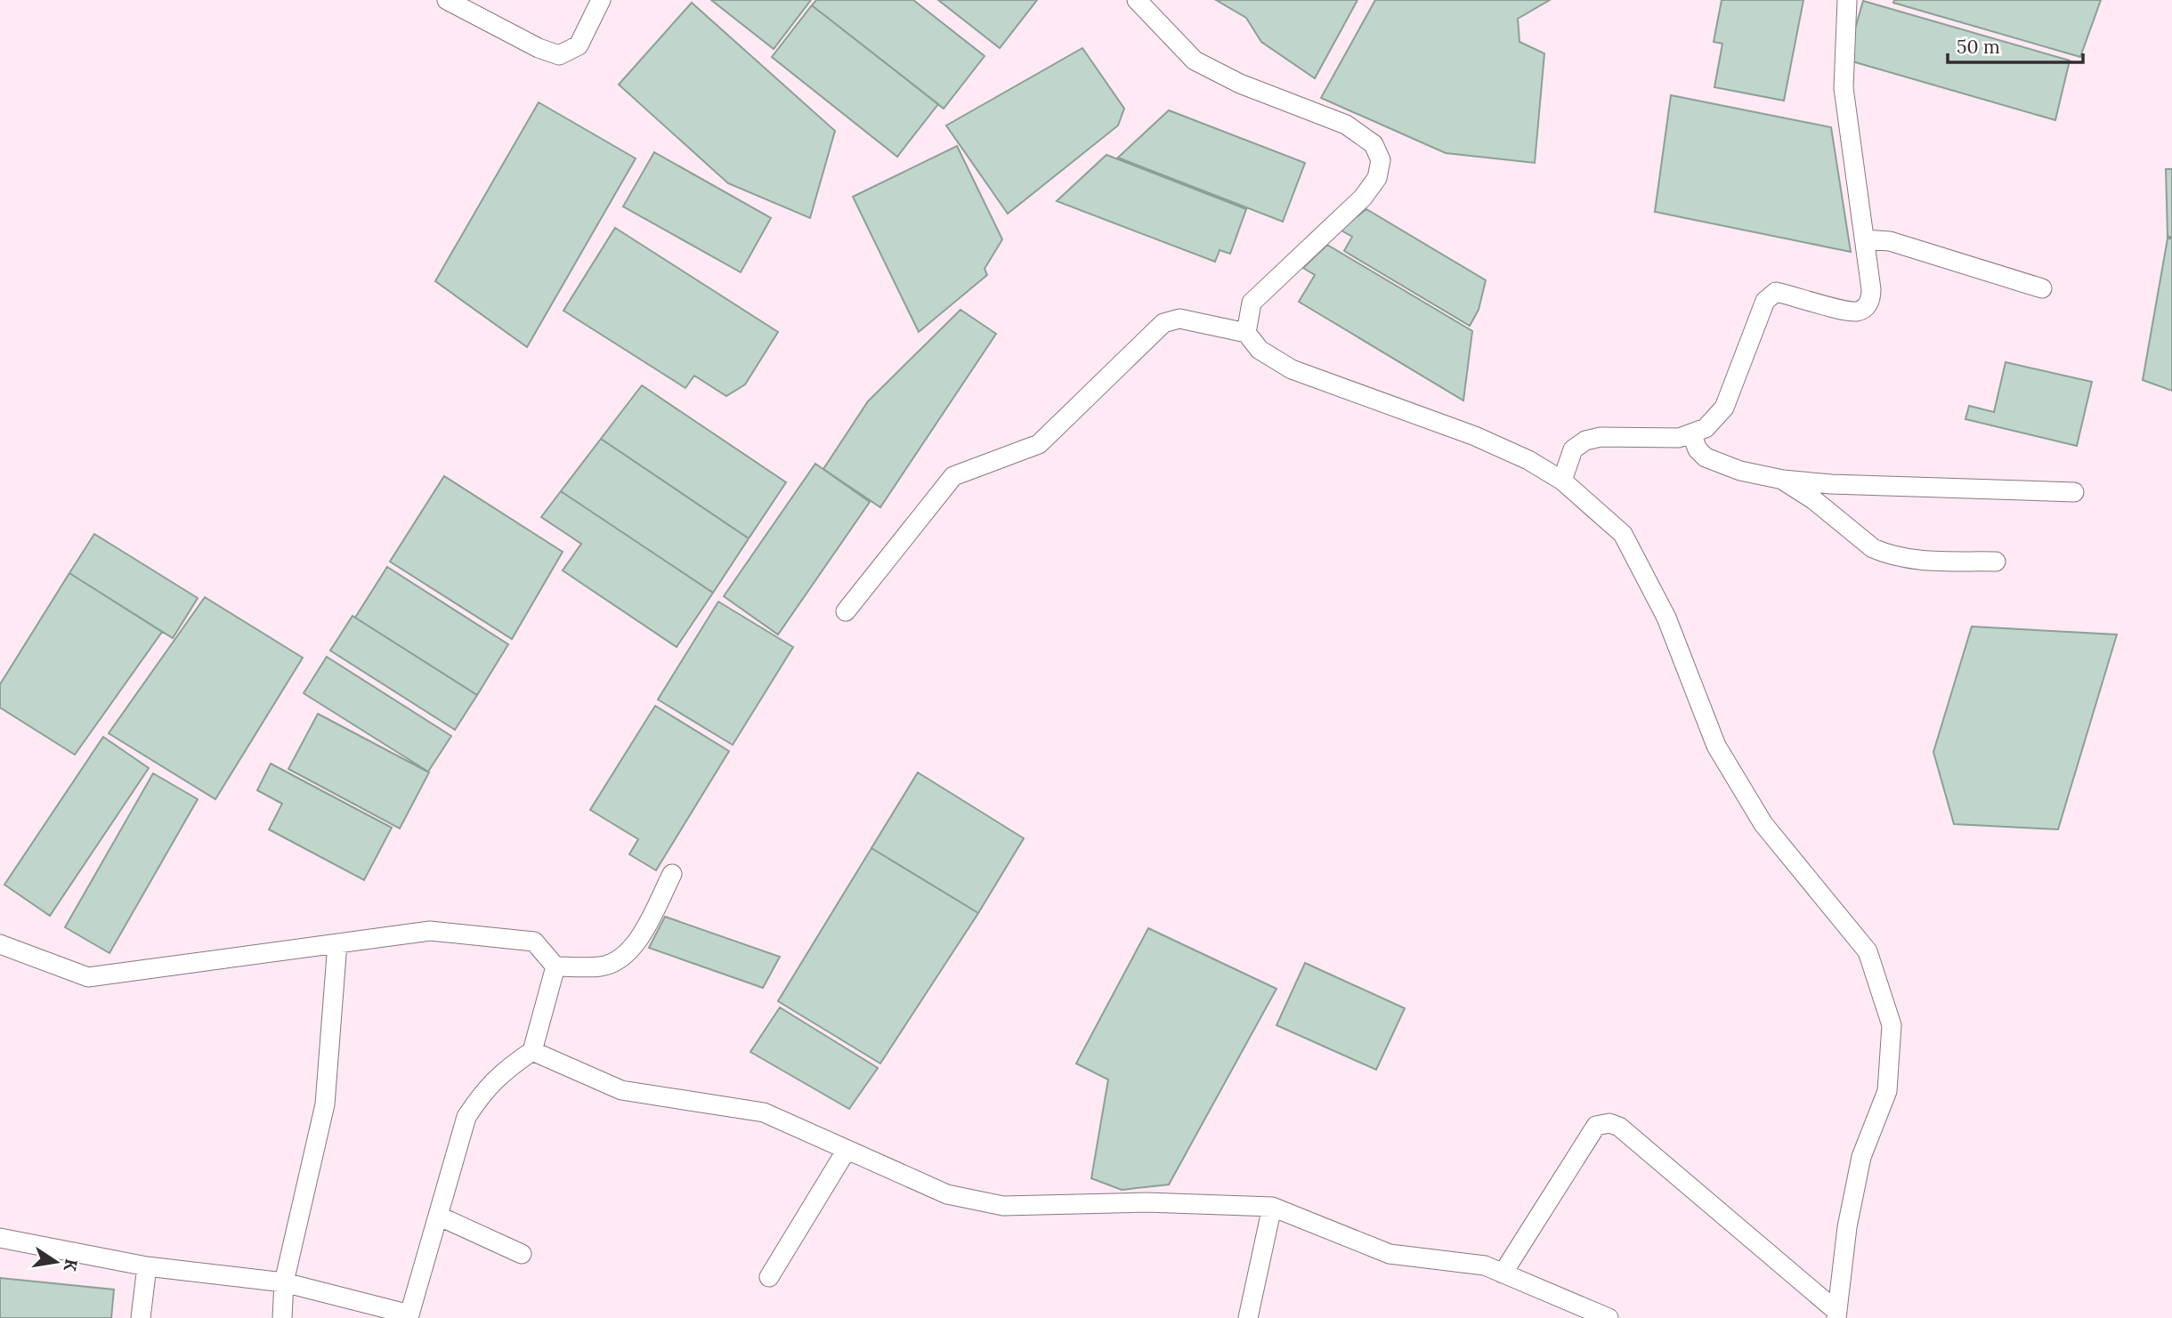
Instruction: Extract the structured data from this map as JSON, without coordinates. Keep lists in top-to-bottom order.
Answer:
{
  "scale_bar": "50 m",
  "north": "right"
}
